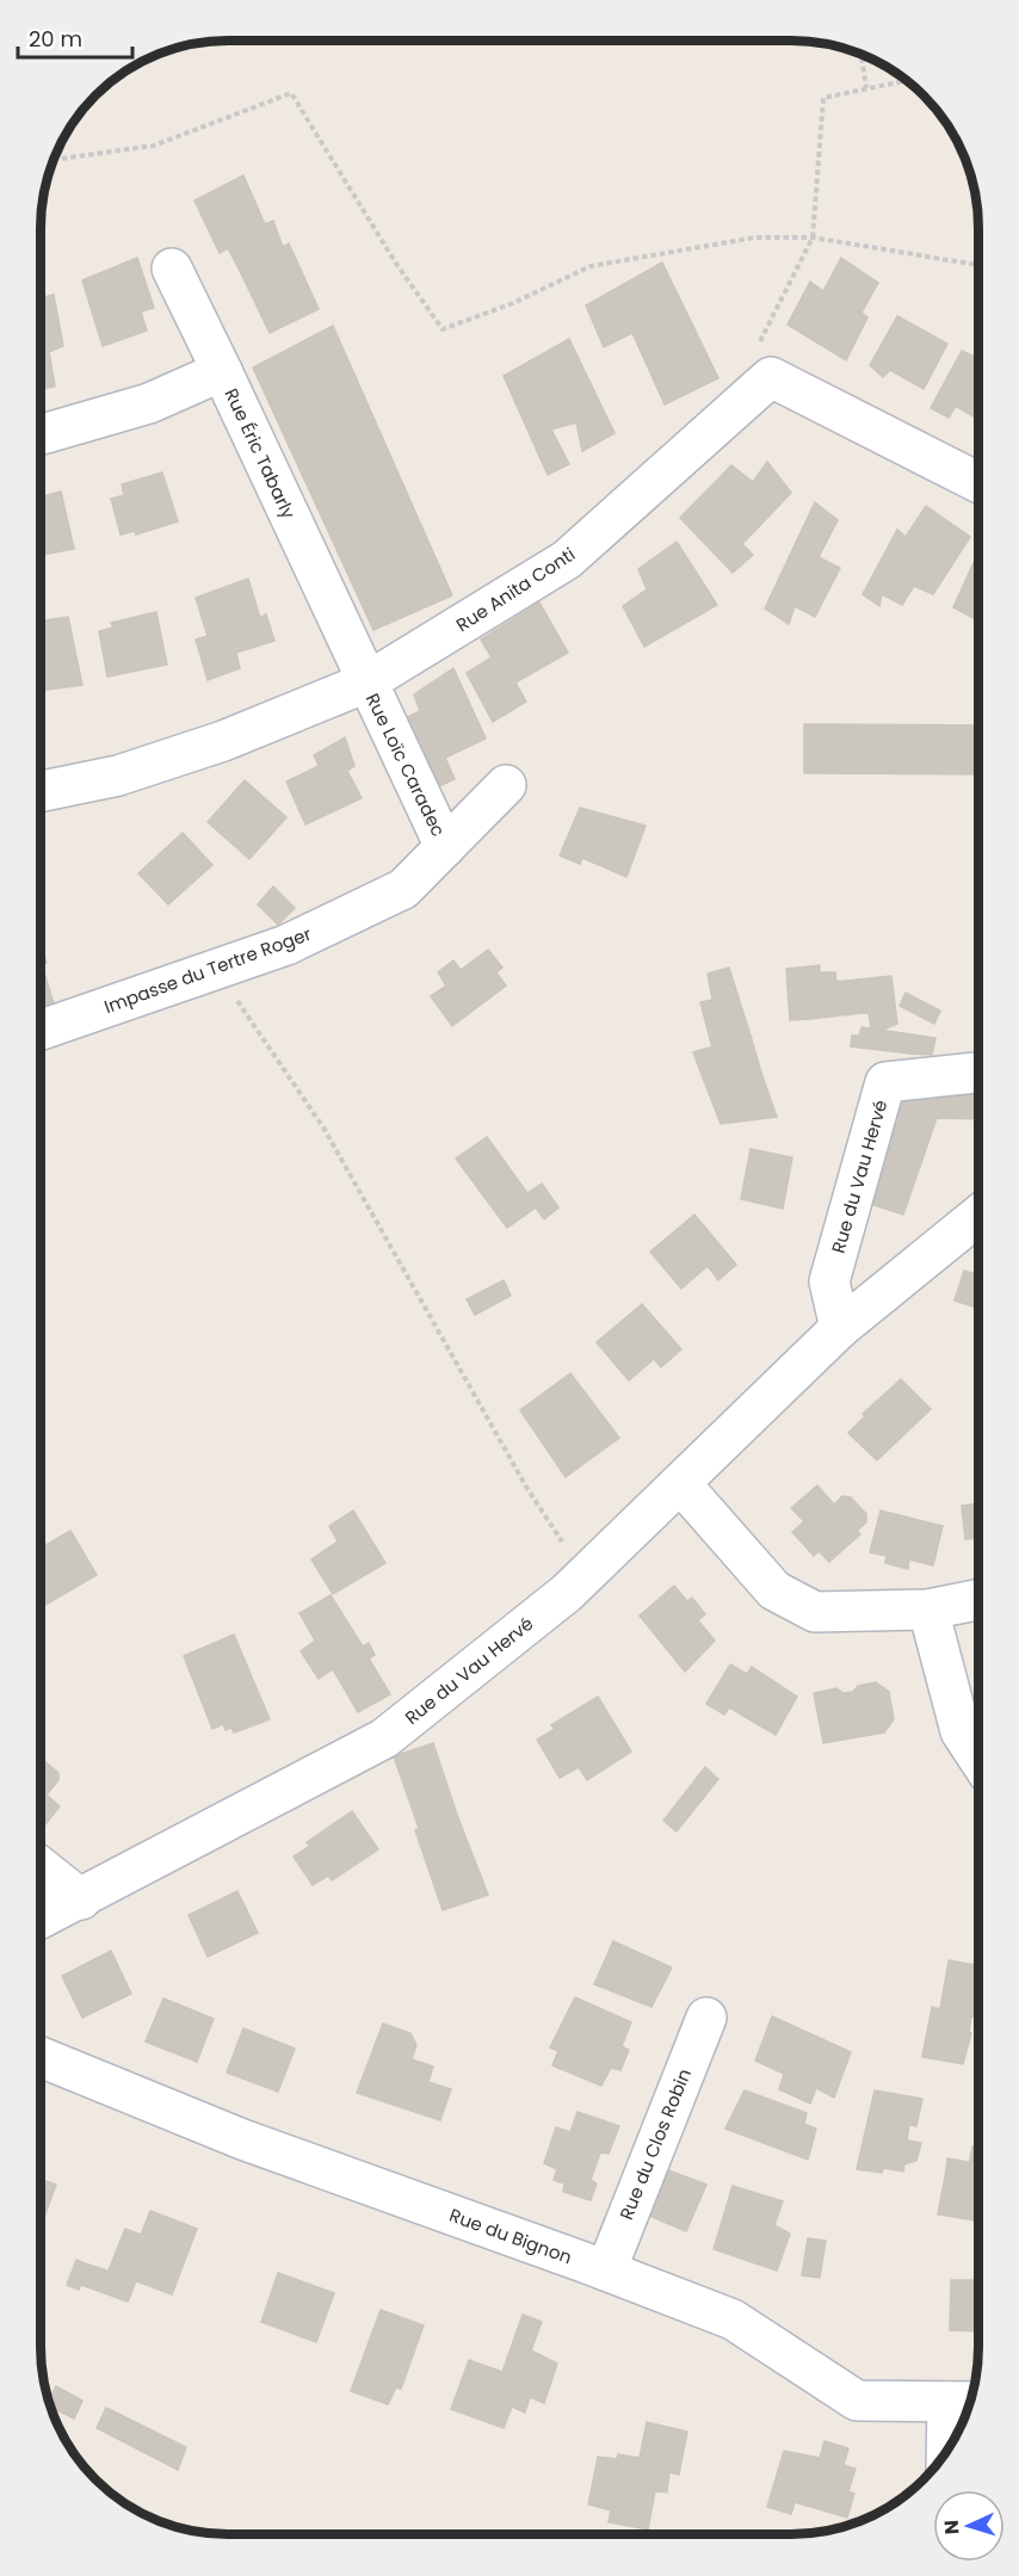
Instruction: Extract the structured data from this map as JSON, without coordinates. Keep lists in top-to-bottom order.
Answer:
{
  "streets": {
    "street": [
      "Rue Éric Tabarly",
      "Rue Anita Conti",
      "Rue Loïc Caradec",
      "Impasse du Tertre Roger",
      "Rue du Vau Hervé",
      "Rue du Clos Robin",
      "Rue du Bignon"
    ]
  },
  "crossings": [
    ["Rue Éric Tabarly", "Rue Anita Conti"],
    ["Rue Éric Tabarly", "Rue Loïc Caradec"],
    ["Rue Anita Conti", "Rue Loïc Caradec"],
    ["Rue Loïc Caradec", "Impasse du Tertre Roger"],
    ["Rue du Clos Robin", "Rue du Bignon"]
  ],
  "scale_bar": "20 m",
  "north": "left"
}
